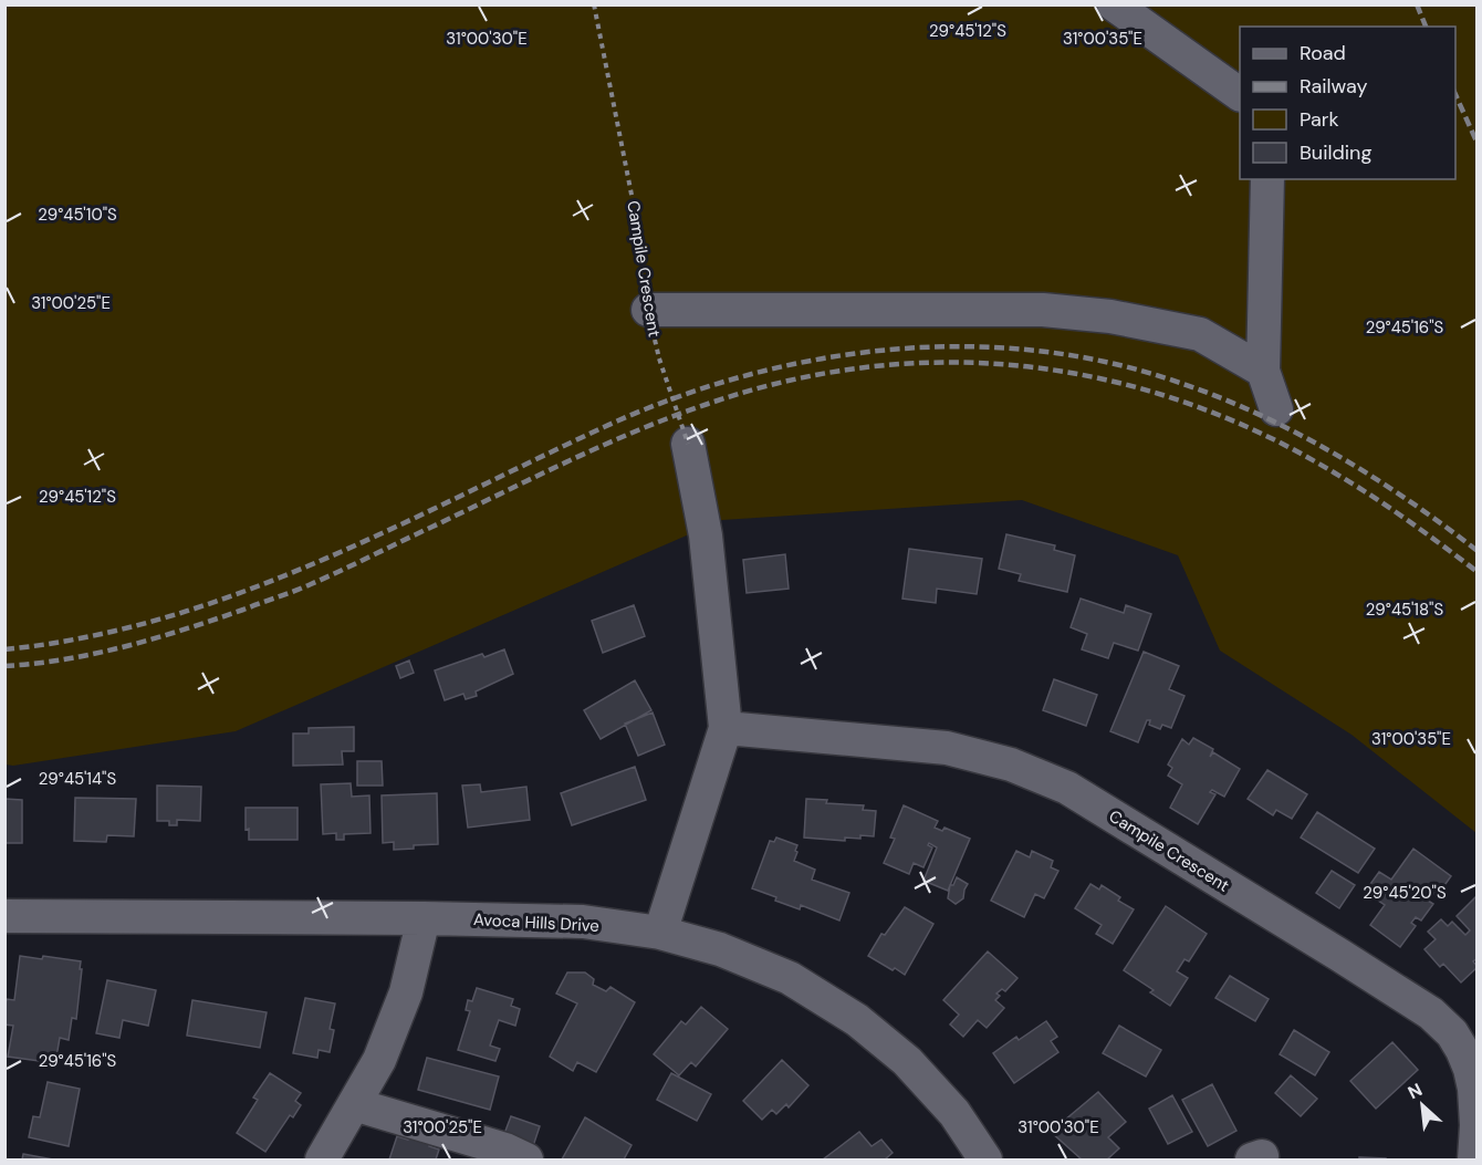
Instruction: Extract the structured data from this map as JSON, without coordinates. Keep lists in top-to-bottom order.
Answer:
{
  "streets": {
    "street": ["Campile Crescent", "Avoca Hills Drive"]
  },
  "legend": [
    "Road",
    "Railway",
    "Park",
    "Building"
  ],
  "north": "top left",
  "coordinates": [
    "29°45'12\"S",
    "31°00'30\"E",
    "31°00'35\"E",
    "29°45'10\"S",
    "31°00'25\"E",
    "29°45'16\"S",
    "29°45'18\"S",
    "29°45'14\"S",
    "29°45'20\"S"
  ]
}
